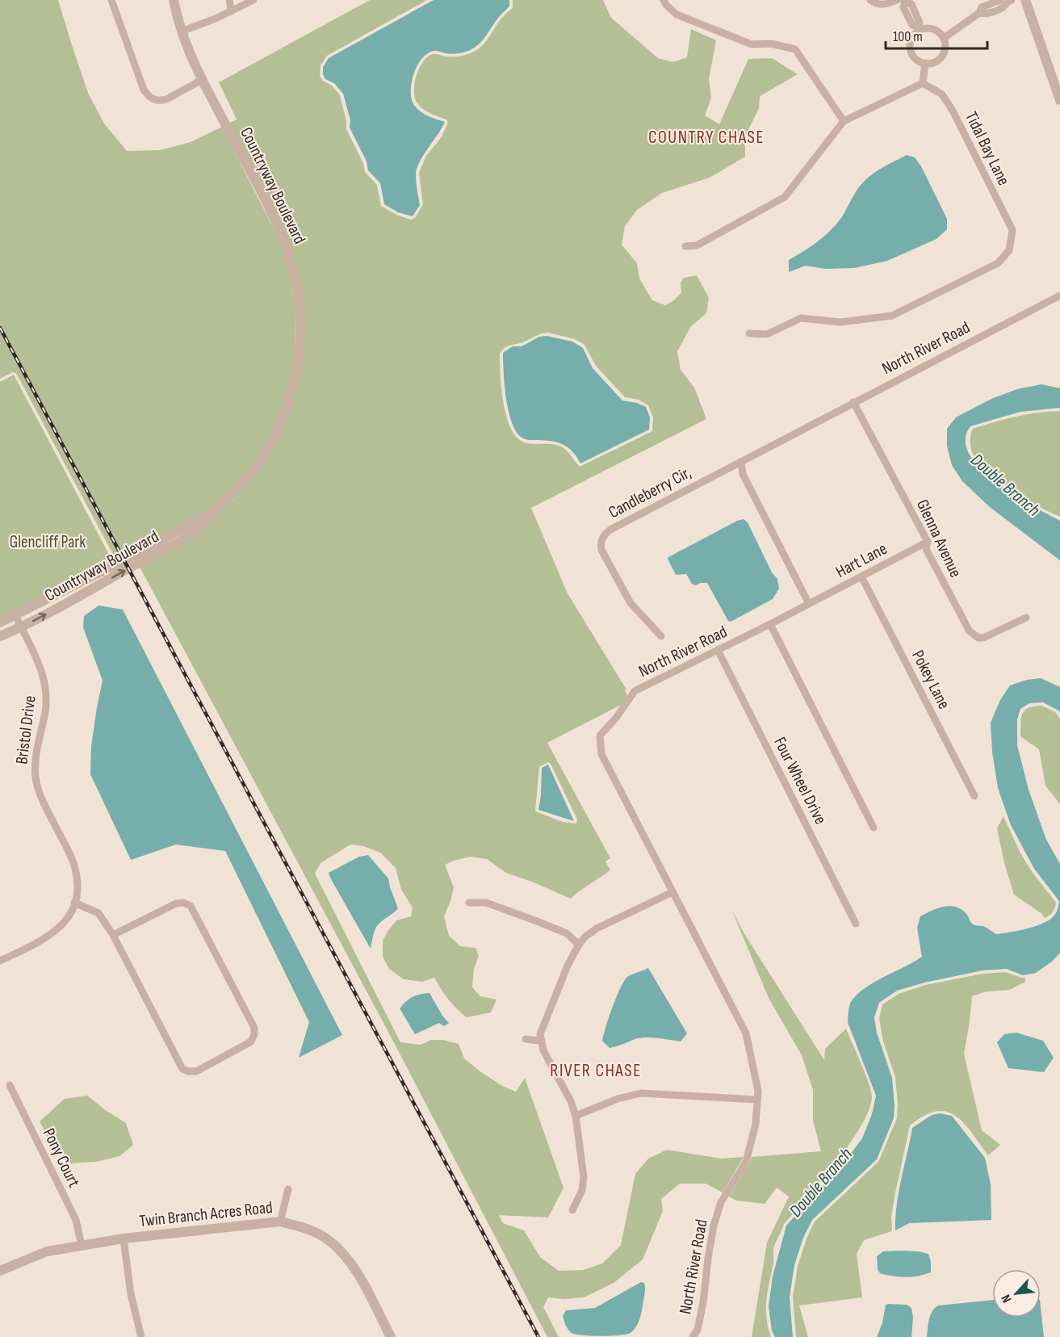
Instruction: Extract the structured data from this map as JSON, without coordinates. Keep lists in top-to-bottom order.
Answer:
{
  "streets": {
    "street": [
      "Tidal Bay Lane",
      "Countryway Boulevard",
      "North River Road",
      "Candleberry Cir,",
      "Glenna Avenue",
      "Hart Lane",
      "Pokey Lane",
      "Bristol Drive",
      "Four Wheel Drive",
      "Pony Court",
      "Twin Branch Acres Road"
    ]
  },
  "crossings": [
    ["Countryway Boulevard", "Bristol Drive"],
    ["North River Road", "Candleberry Cir,"],
    ["North River Road", "Glenna Avenue"],
    ["North River Road", "Hart Lane"],
    ["North River Road", "Four Wheel Drive"],
    ["Glenna Avenue", "Hart Lane"],
    ["Hart Lane", "Pokey Lane"],
    ["Pony Court", "Twin Branch Acres Road"]
  ],
  "districts": ["COUNTRY CHASE", "RIVER CHASE"],
  "water": ["Double Branch"],
  "parks": ["Glencliff Park"],
  "scale_bar": "100 m",
  "north": "bottom left"
}
